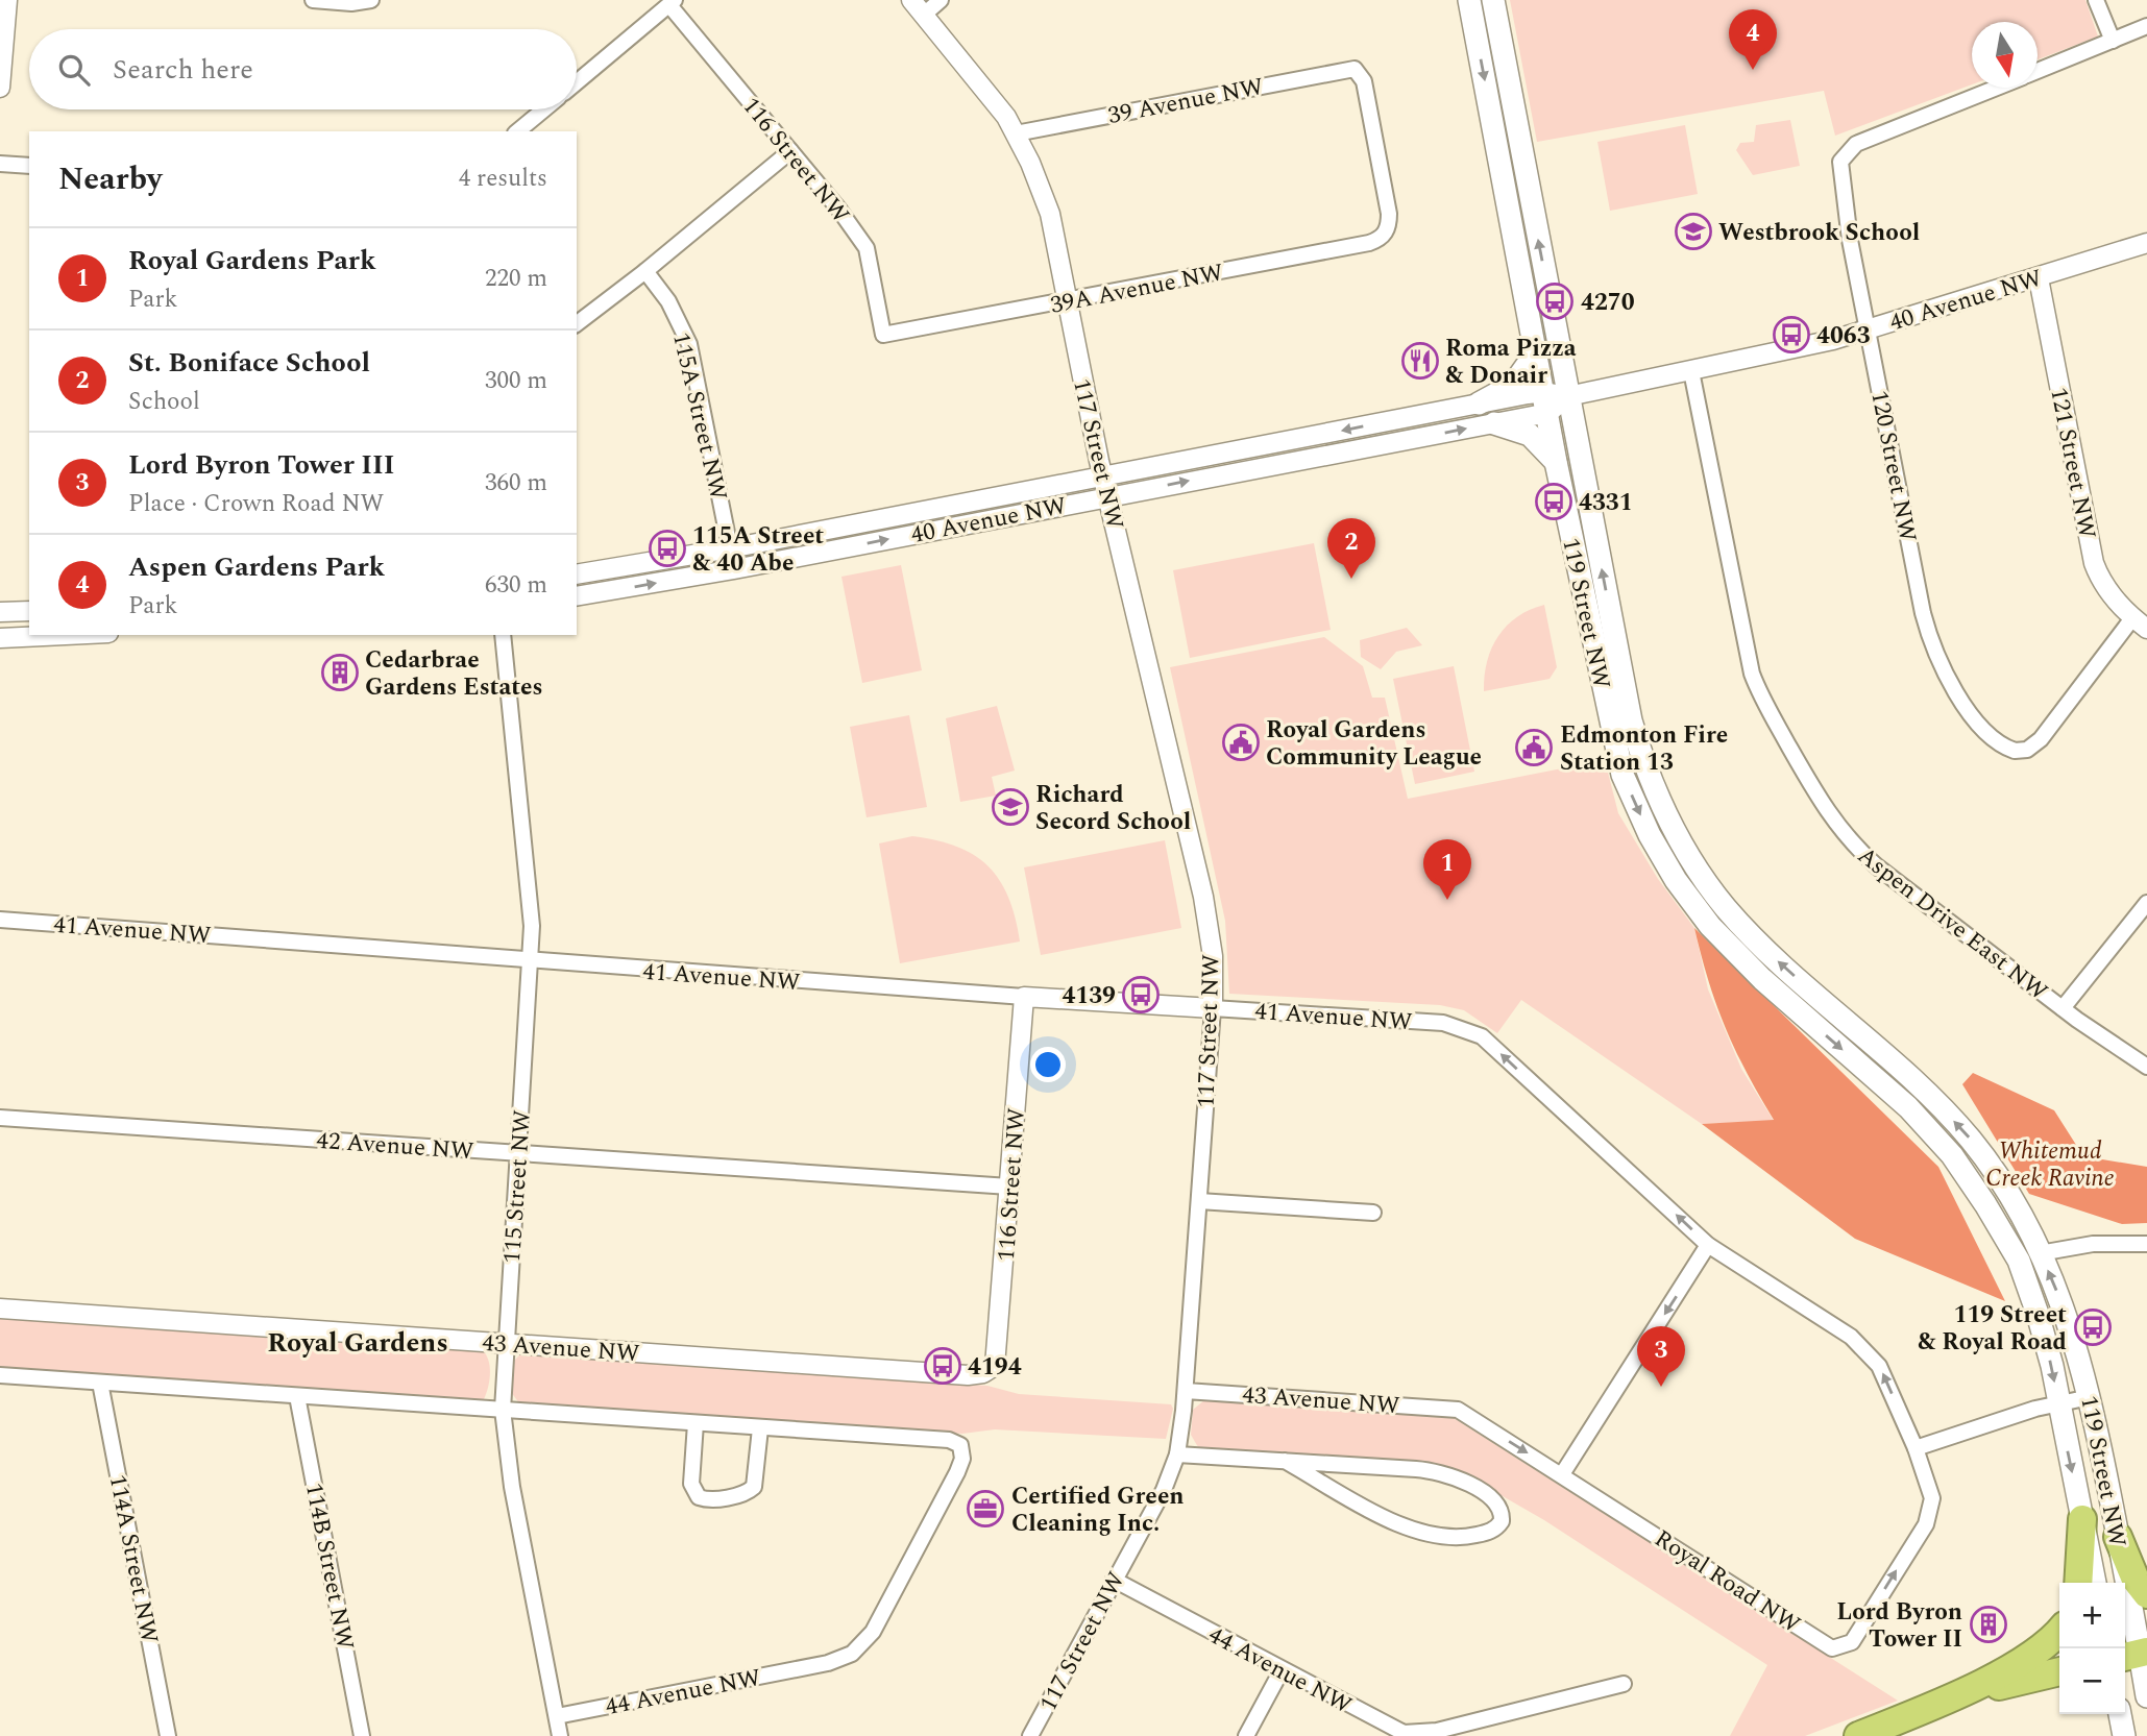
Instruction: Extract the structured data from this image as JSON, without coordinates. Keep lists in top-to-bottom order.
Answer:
{
  "streets": {
    "main road": ["119 Street NW"],
    "street": [
      "39 Avenue NW",
      "116 Street NW",
      "39A Avenue NW",
      "40 Avenue NW",
      "115A Street NW",
      "117 Street NW",
      "121 Street NW",
      "120 Street NW",
      "Aspen Drive East NW",
      "41 Avenue NW",
      "42 Avenue NW",
      "115 Street NW",
      "43 Avenue NW",
      "114A Street NW",
      "114B Street NW",
      "Royal Road NW",
      "44 Avenue NW"
    ]
  },
  "crossings": [
    ["39 Avenue NW", "39A Avenue NW"],
    ["39 Avenue NW", "117 Street NW"],
    ["116 Street NW", "39A Avenue NW"],
    ["116 Street NW", "41 Avenue NW"],
    ["116 Street NW", "42 Avenue NW"],
    ["116 Street NW", "43 Avenue NW"],
    ["39A Avenue NW", "117 Street NW"],
    ["40 Avenue NW", "115A Street NW"],
    ["40 Avenue NW", "117 Street NW"],
    ["40 Avenue NW", "121 Street NW"],
    ["40 Avenue NW", "120 Street NW"],
    ["40 Avenue NW", "119 Street NW"],
    ["40 Avenue NW", "Aspen Drive East NW"],
    ["117 Street NW", "41 Avenue NW"],
    ["117 Street NW", "43 Avenue NW"],
    ["117 Street NW", "44 Avenue NW"],
    ["121 Street NW", "120 Street NW"],
    ["41 Avenue NW", "115 Street NW"],
    ["41 Avenue NW", "Royal Road NW"],
    ["42 Avenue NW", "115 Street NW"],
    ["115 Street NW", "43 Avenue NW"],
    ["115 Street NW", "44 Avenue NW"],
    ["43 Avenue NW", "Royal Road NW"]
  ],
  "districts": ["Royal Gardens"],
  "parks": ["Whitemud Creek Ravine"],
  "places": {
    "school or university": ["Westbrook School", "Richard Secord School"],
    "bus stop": [
      "4270",
      "4063",
      "4331",
      "115A Street & 40 Abe",
      "4139",
      "119 Street & Royal Road",
      "4194"
    ],
    "restaurant": ["Roma Pizza & Donair"],
    "building": ["Cedarbrae Gardens Estates", "Lord Byron Tower II"],
    "public building": ["Royal Gardens Community League", "Edmonton Fire Station 13"],
    "office": ["Certified Green Cleaning Inc."]
  },
  "north": "bottom",
  "page": {
    "pins": [
      "4",
      "2",
      "1",
      "3"
    ],
    "search": "Search here",
    "heading": ["Nearby", "4 results"],
    "list": [
      {
        "mark": "1",
        "name": "Royal Gardens Park",
        "note": "Park",
        "value": "220 m"
      },
      {
        "mark": "2",
        "name": "St. Boniface School",
        "note": "School",
        "value": "300 m"
      },
      {
        "mark": "3",
        "name": "Lord Byron Tower III",
        "note": "Place · Crown Road NW",
        "value": "360 m"
      },
      {
        "mark": "4",
        "name": "Aspen Gardens Park",
        "note": "Park",
        "value": "630 m"
      }
    ],
    "map_buttons": ["+", "−"]
  }
}
